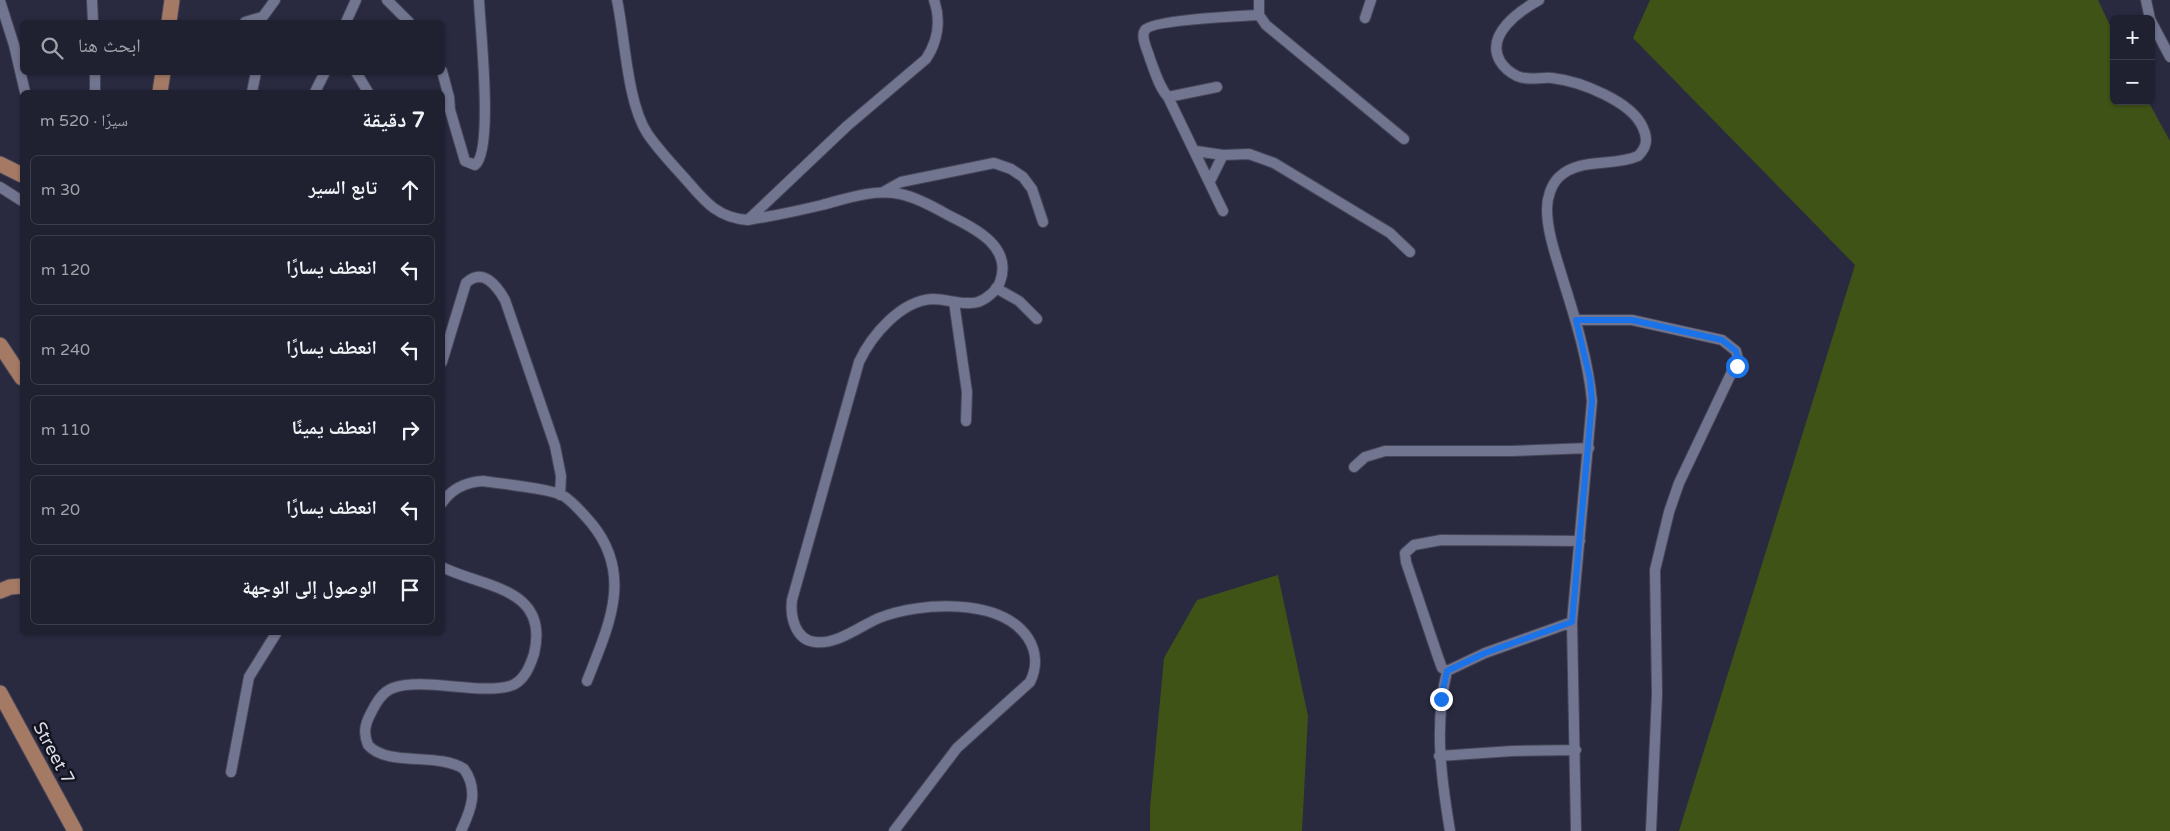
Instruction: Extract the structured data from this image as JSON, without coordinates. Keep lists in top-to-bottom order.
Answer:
{
  "streets": {
    "main road": ["Street 7"]
  },
  "page": {
    "map_buttons": ["+", "−"],
    "search": "ابحث هنا",
    "heading": ["7 دقيقة", "سيرًا · 520 m"],
    "list": [
      ["تابع السير", "30 m"],
      ["انعطف يسارًا", "120 m"],
      ["انعطف يسارًا", "240 m"],
      ["انعطف يمينًا", "110 m"],
      ["انعطف يسارًا", "20 m"],
      "الوصول إلى الوجهة"
    ]
  }
}
